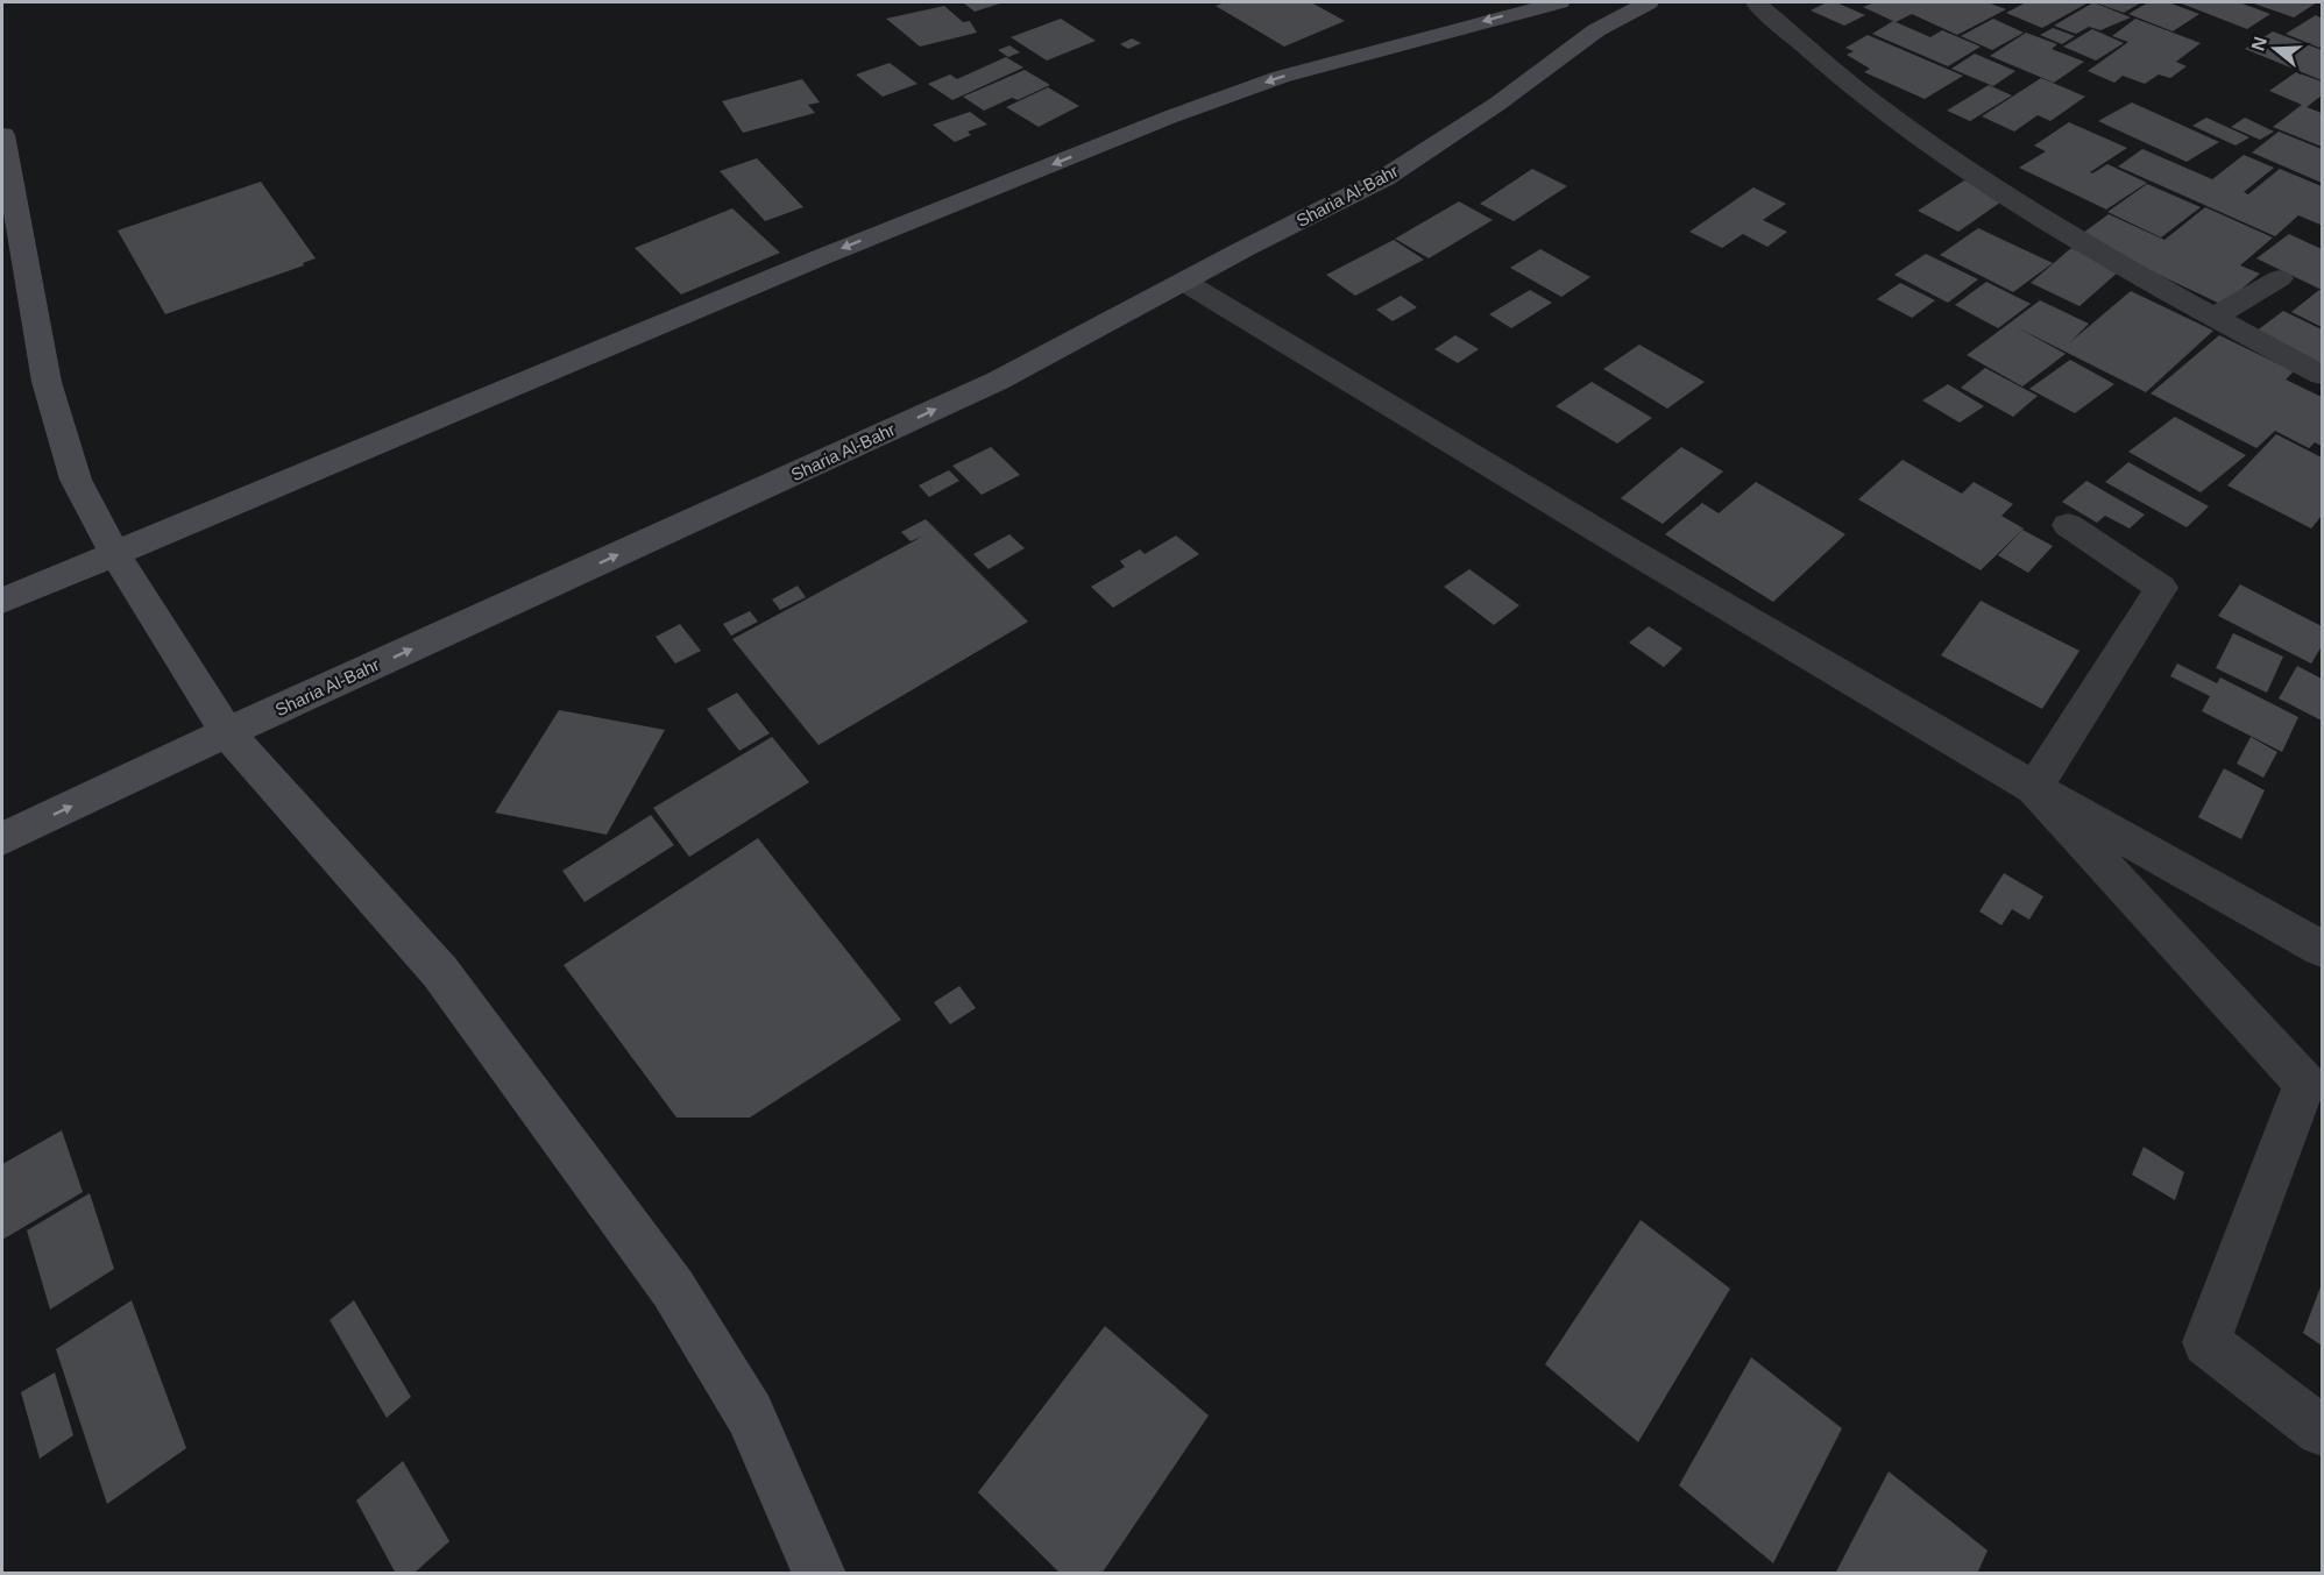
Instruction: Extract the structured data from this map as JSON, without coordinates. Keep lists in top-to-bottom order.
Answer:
{
  "streets": {
    "main road": ["Sharia Al-Bahr"]
  },
  "north": "left"
}
